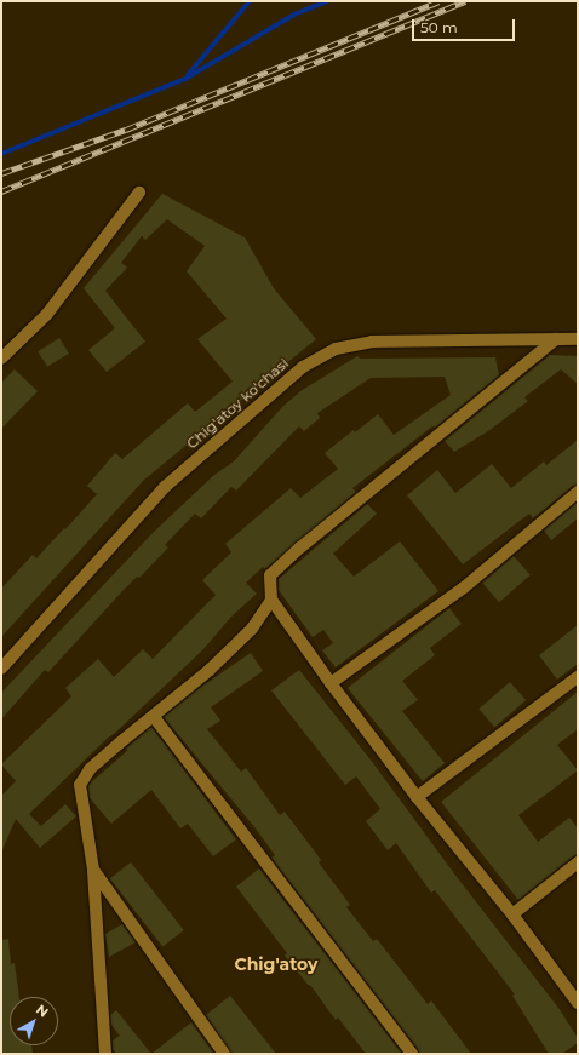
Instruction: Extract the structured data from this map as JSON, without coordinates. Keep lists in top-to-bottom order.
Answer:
{
  "streets": {
    "street": ["Chig'atoy ko'chasi"]
  },
  "districts": ["Chig'atoy"],
  "scale_bar": "50 m",
  "north": "top right"
}
